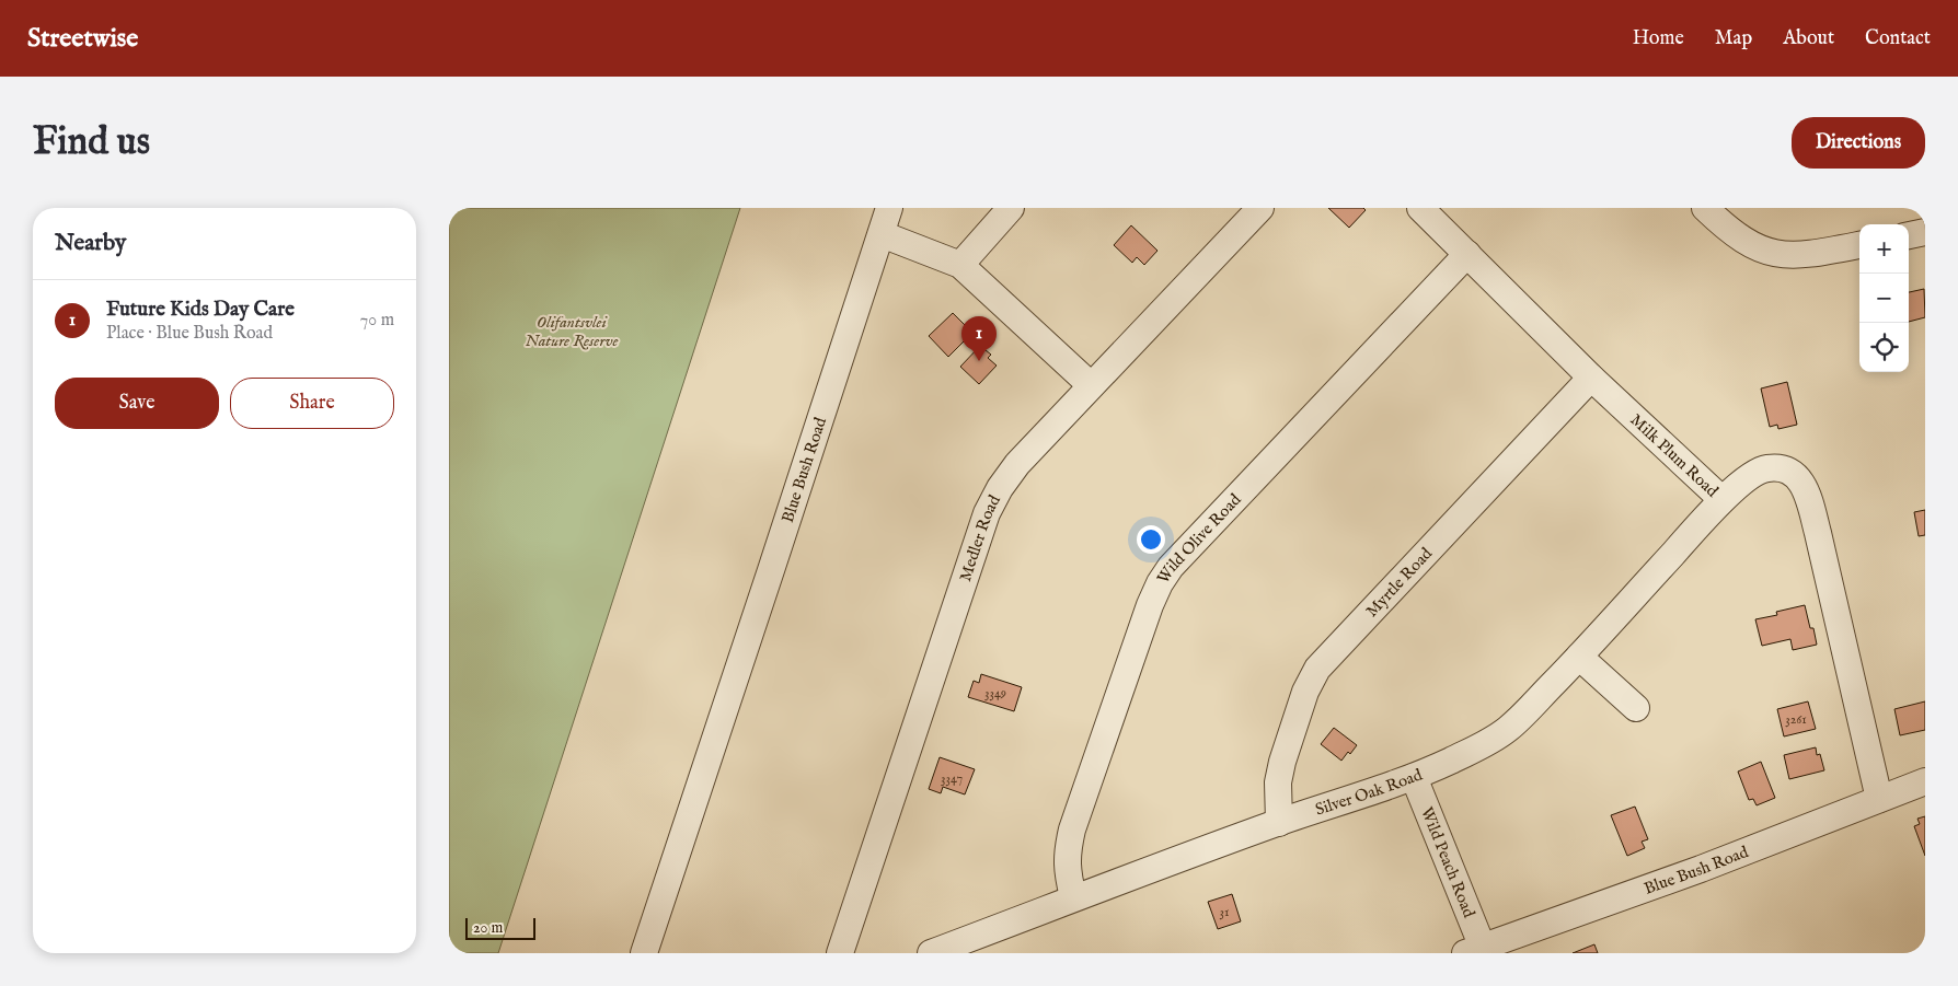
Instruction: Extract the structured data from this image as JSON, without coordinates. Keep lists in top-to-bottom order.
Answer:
{
  "streets": {
    "street": [
      "Milk Plum Road",
      "Blue Bush Road",
      "Medler Road",
      "Wild Olive Road",
      "Myrtle Road",
      "Silver Oak Road",
      "Wild Peach Road"
    ]
  },
  "crossings": [
    ["Milk Plum Road", "Blue Bush Road"],
    ["Milk Plum Road", "Wild Olive Road"],
    ["Milk Plum Road", "Myrtle Road"],
    ["Milk Plum Road", "Silver Oak Road"],
    ["Blue Bush Road", "Wild Peach Road"],
    ["Wild Olive Road", "Silver Oak Road"],
    ["Myrtle Road", "Silver Oak Road"],
    ["Silver Oak Road", "Wild Peach Road"]
  ],
  "parks": ["Olifantsvlei Nature Reserve"],
  "house_numbers": [
    "3349",
    "3261",
    "3347",
    "31"
  ],
  "scale_bar": "20 m",
  "page": {
    "header": "Streetwise",
    "nav": [
      "Home",
      "Map",
      "About",
      "Contact"
    ],
    "buttons": [
      "Directions",
      ["Save", "Share"]
    ],
    "title": "Find us",
    "heading": "Nearby",
    "map_buttons": ["+", "−"],
    "list": [
      {
        "mark": "1",
        "name": "Future Kids Day Care",
        "note": "Place · Blue Bush Road",
        "value": "70 m"
      }
    ],
    "pins": "1",
    "scale": "20 m"
  }
}
